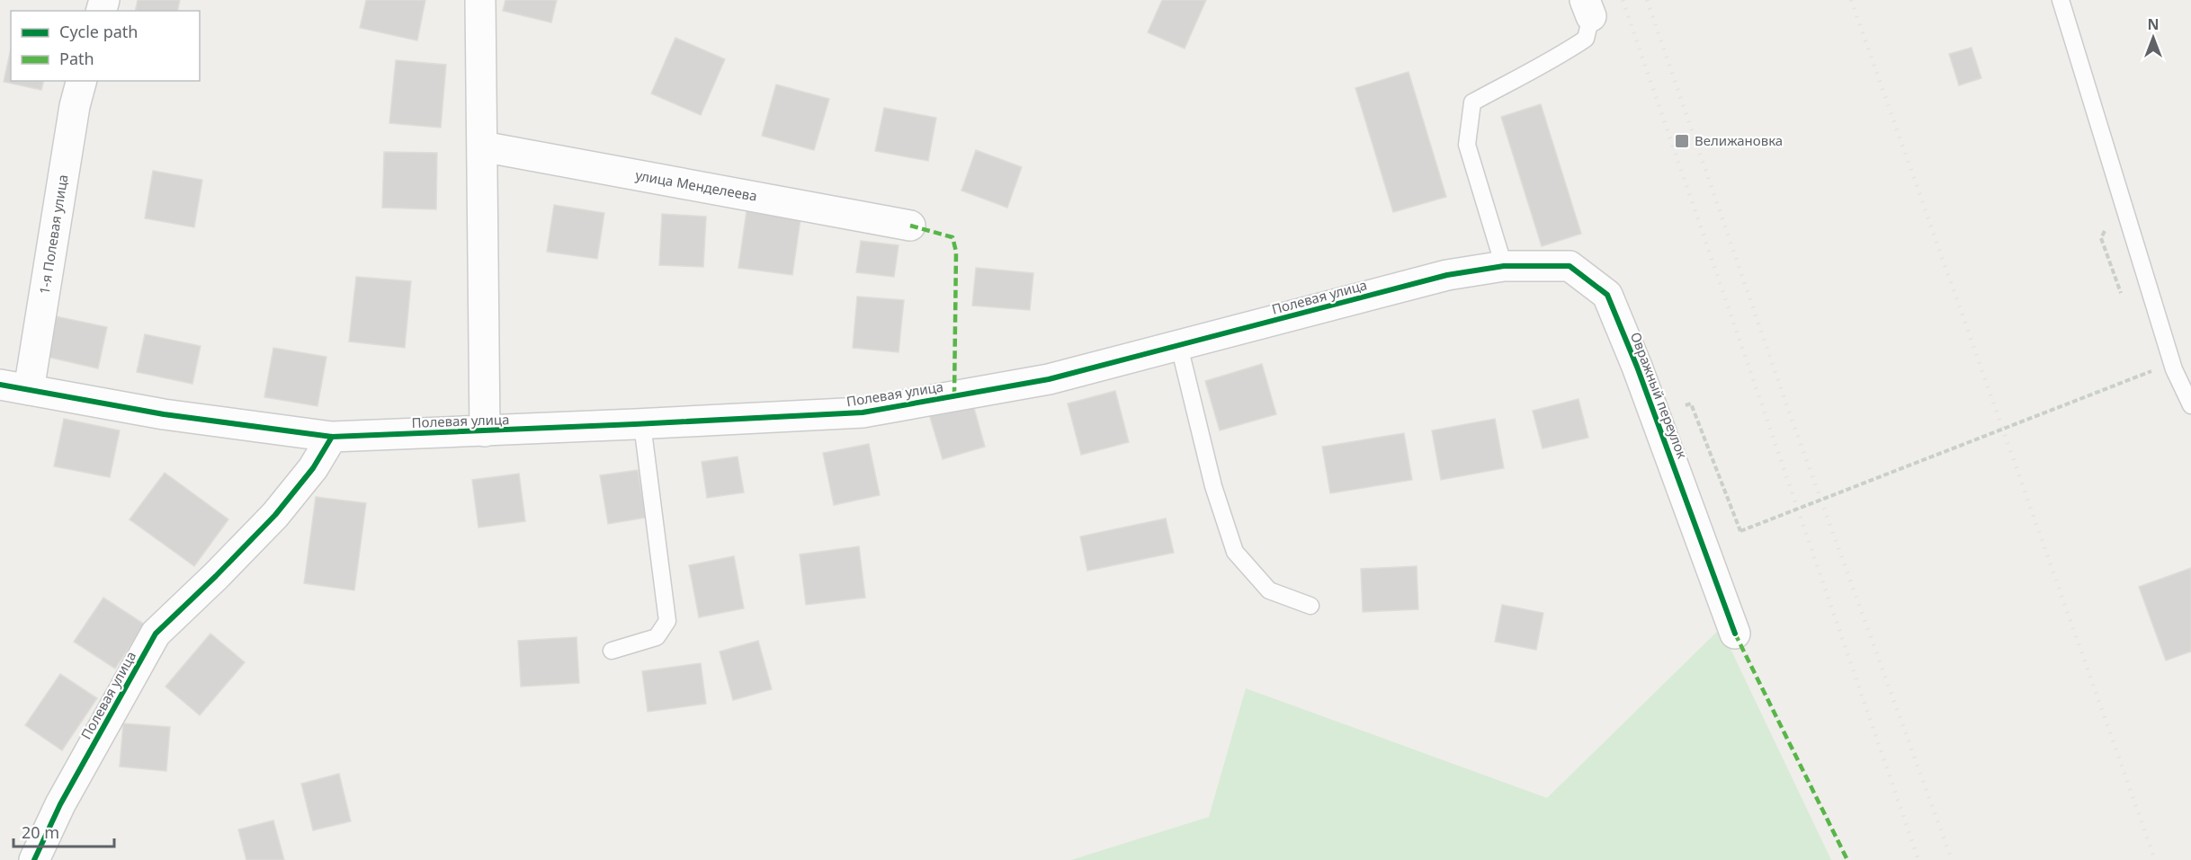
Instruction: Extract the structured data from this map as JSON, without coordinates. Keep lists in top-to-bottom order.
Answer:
{
  "streets": {
    "street": [
      "улица Менделеева",
      "1-я Полевая улица",
      "Полевая улица",
      "Овражный переулок"
    ]
  },
  "crossings": [
    ["1-я Полевая улица", "Полевая улица"],
    ["Полевая улица", "Овражный переулок"]
  ],
  "places": {
    "transit": ["Велижановка"]
  },
  "legend": ["Cycle path", "Path"],
  "scale_bar": "20 m",
  "north": "top"
}
